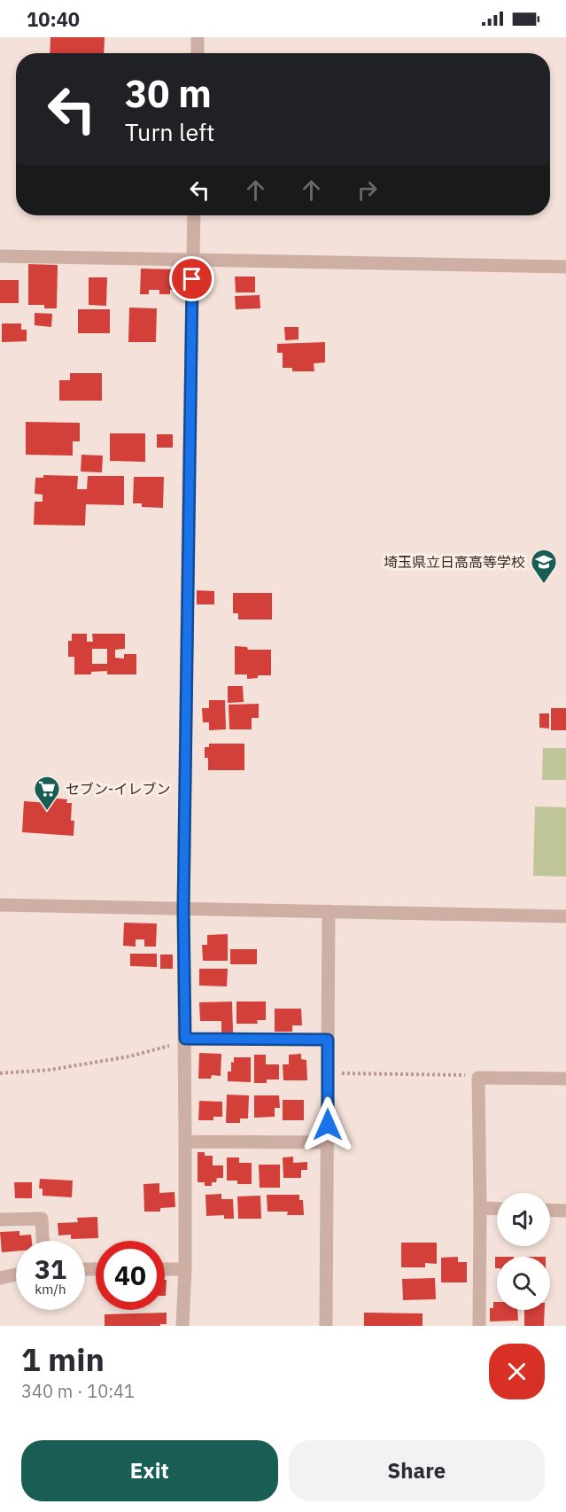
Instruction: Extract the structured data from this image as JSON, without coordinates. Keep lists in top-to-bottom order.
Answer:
{
  "places": {
    "school or university": ["埼玉県立日高高等学校"],
    "supermarket": ["セブン-イレブン"]
  },
  "page": {
    "status": "10:40",
    "turn": ["30 m", "Turn left"],
    "speed": "31 km/h",
    "limit": "40",
    "heading": ["1 min", "340 m · 10:41"],
    "buttons": ["Exit", "Share"]
  }
}
